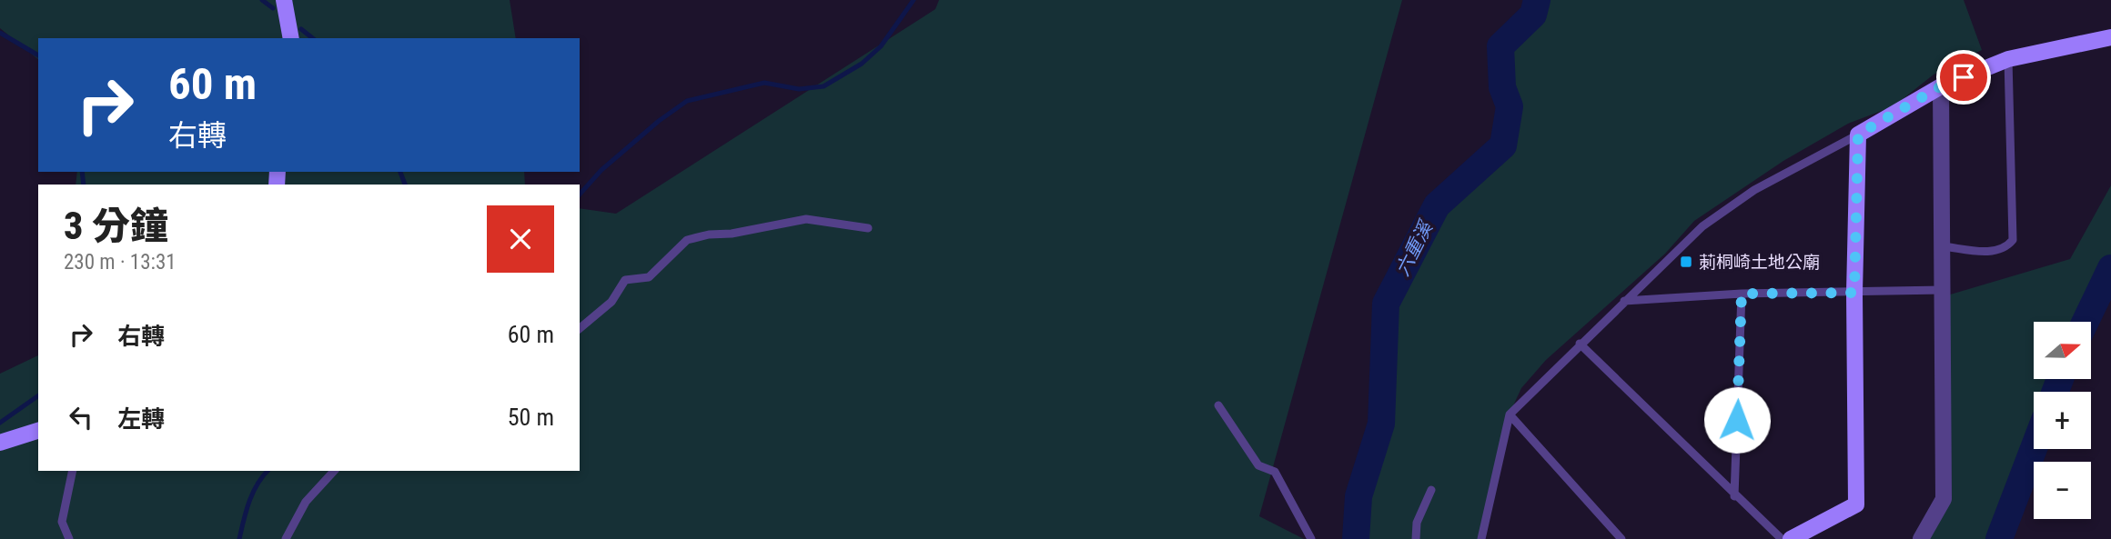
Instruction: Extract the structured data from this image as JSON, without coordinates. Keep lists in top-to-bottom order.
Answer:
{
  "water": ["六重溪"],
  "places": {
    "transit": ["莿桐崎土地公廟"]
  },
  "north": "right",
  "page": {
    "turn": ["60 m", "右轉"],
    "heading": ["3 分鐘", "230 m · 13:31"],
    "list": [
      {
        "name": "右轉",
        "value": "60 m"
      },
      {
        "name": "左轉",
        "value": "50 m"
      }
    ],
    "map_buttons": ["+", "−"]
  }
}
